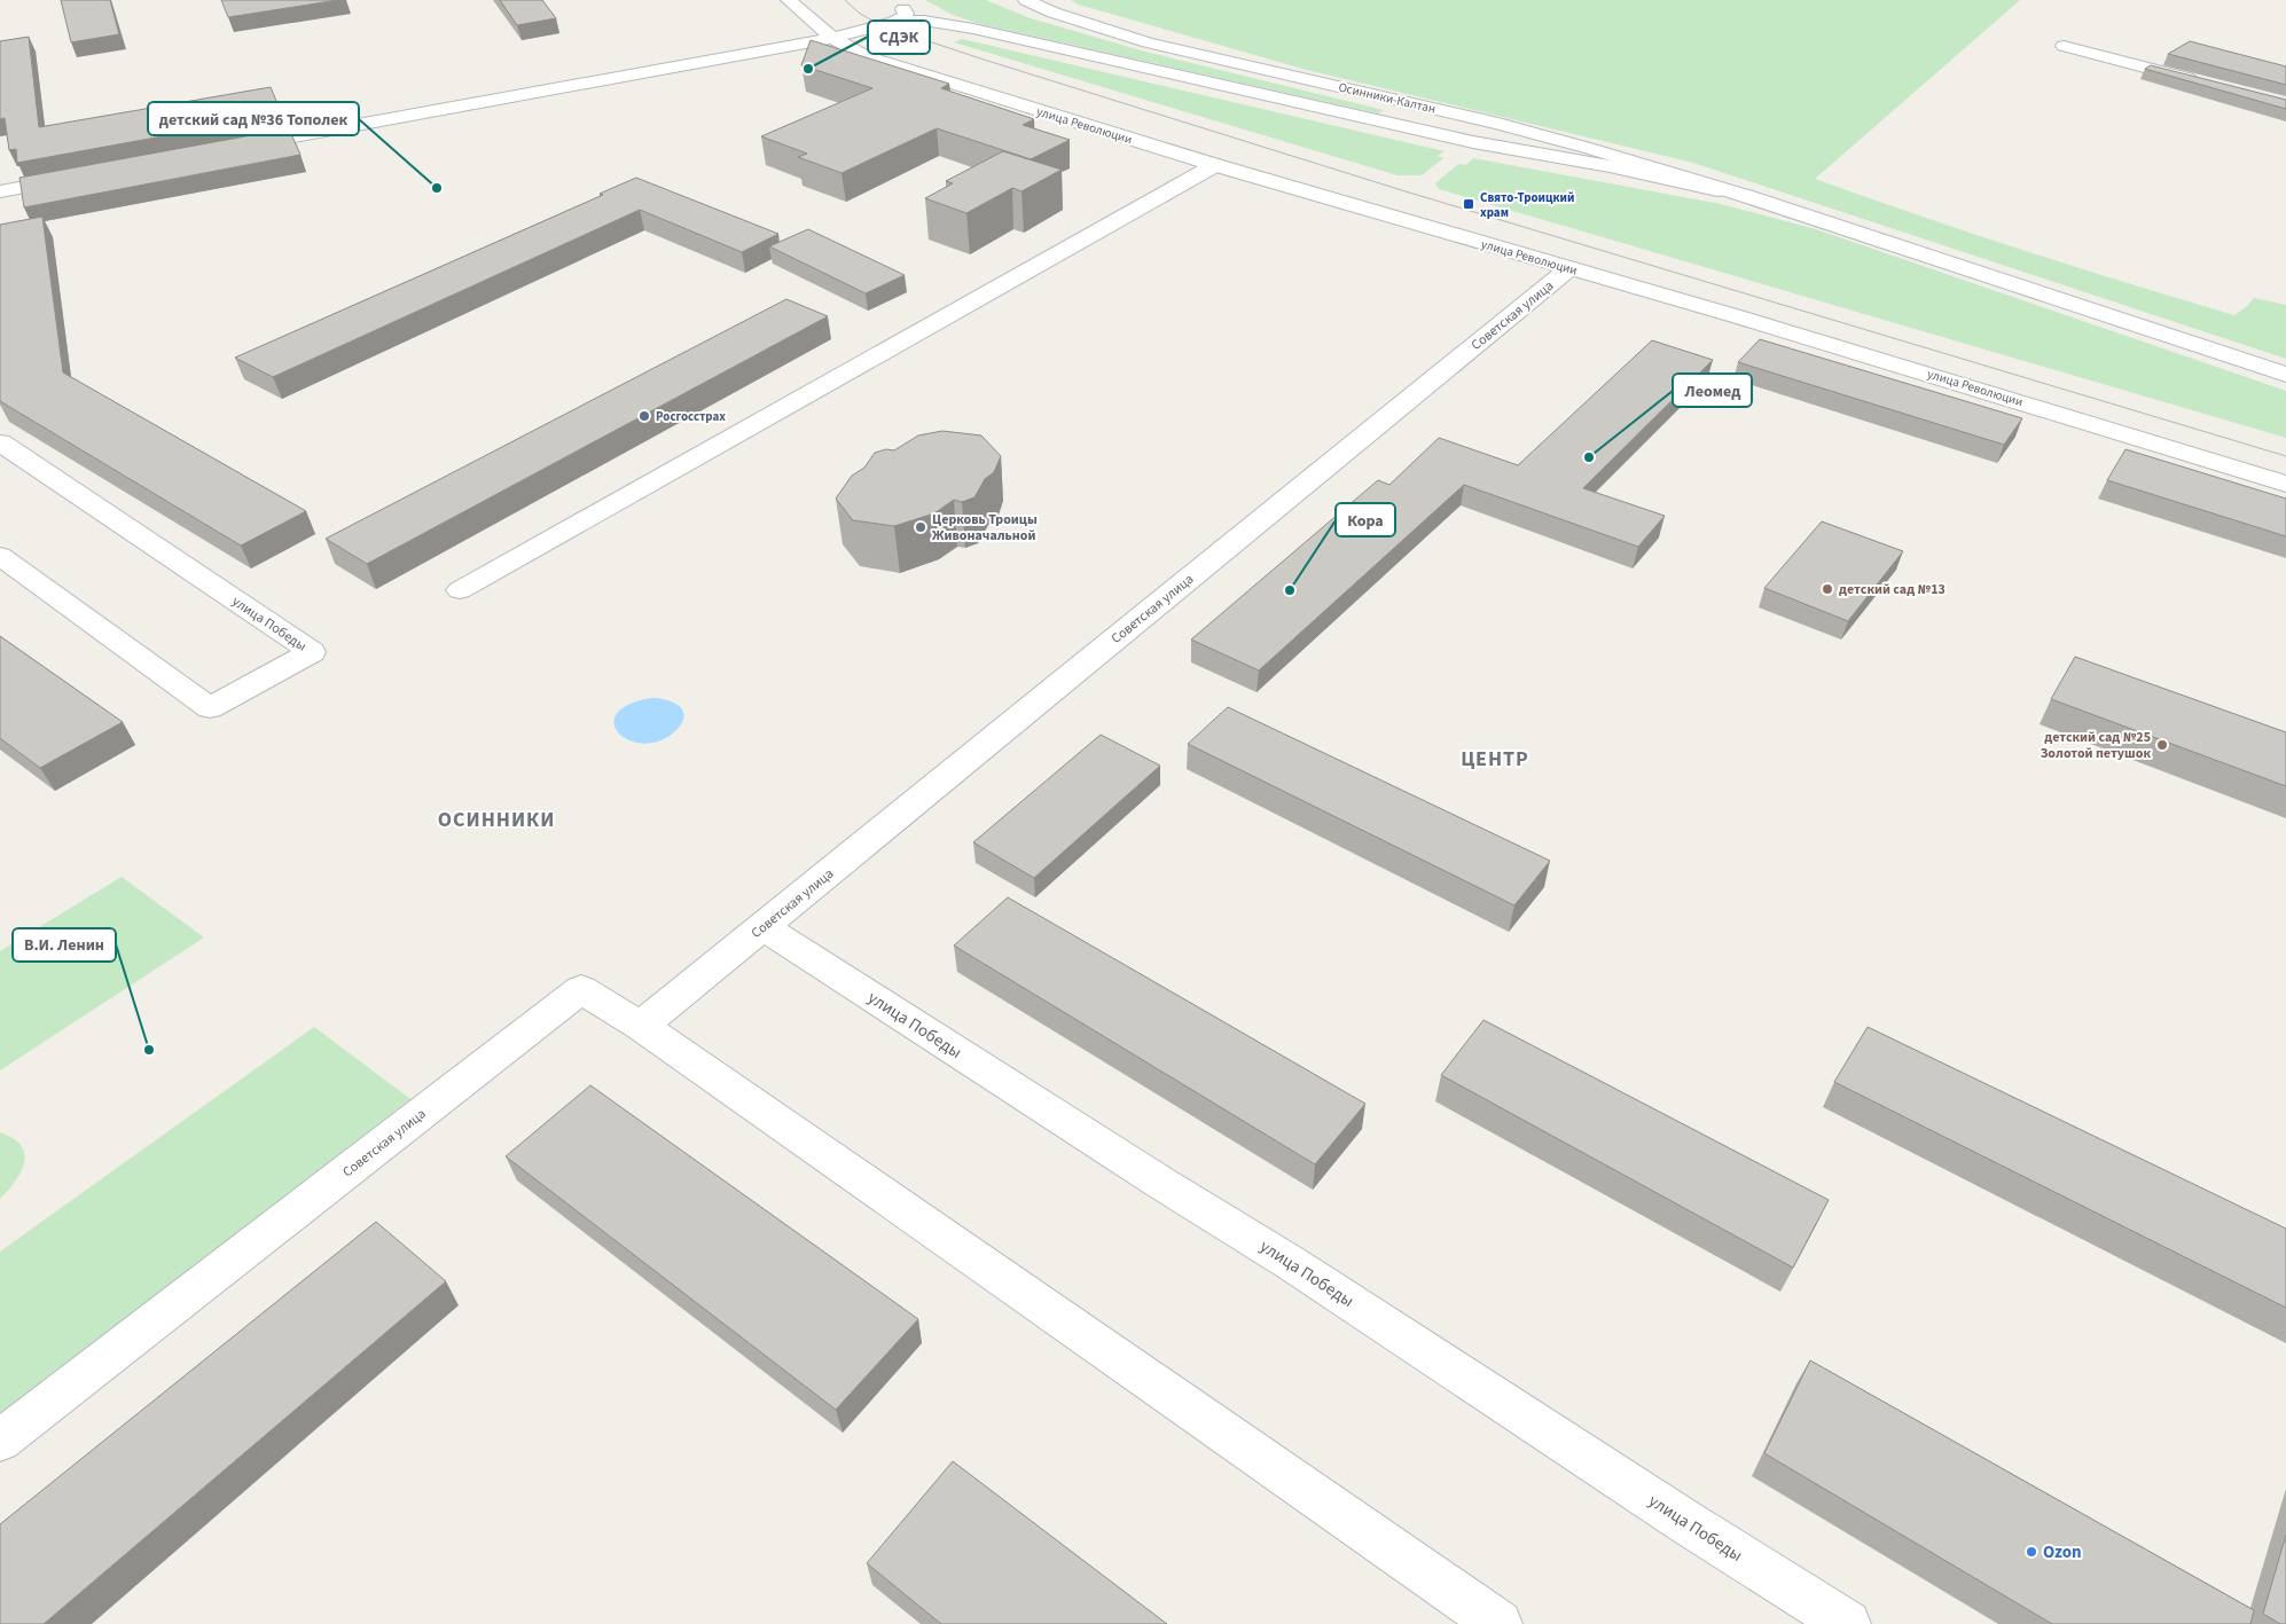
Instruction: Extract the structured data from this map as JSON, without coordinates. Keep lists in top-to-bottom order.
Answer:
{
  "streets": {
    "street": [
      "Осинники-Калтан",
      "улица Революции",
      "Советская улица",
      "улица Победы"
    ]
  },
  "crossings": [
    ["улица Революции", "Советская улица"],
    ["Советская улица", "улица Победы"]
  ],
  "districts": ["ЦЕНТР", "ОСИННИКИ"],
  "places": {
    "other": [
      "СДЭК",
      "детский сад №36 Тополек",
      "Росгосстрах",
      "Леомед",
      "Церковь Троицы Живоначальной",
      "детский сад №13",
      "Кора",
      "детский сад №25 Золотой петушок",
      "В.И. Ленин",
      "Ozon"
    ],
    "transit": ["Свято-Троицкий храм"]
  }
}
